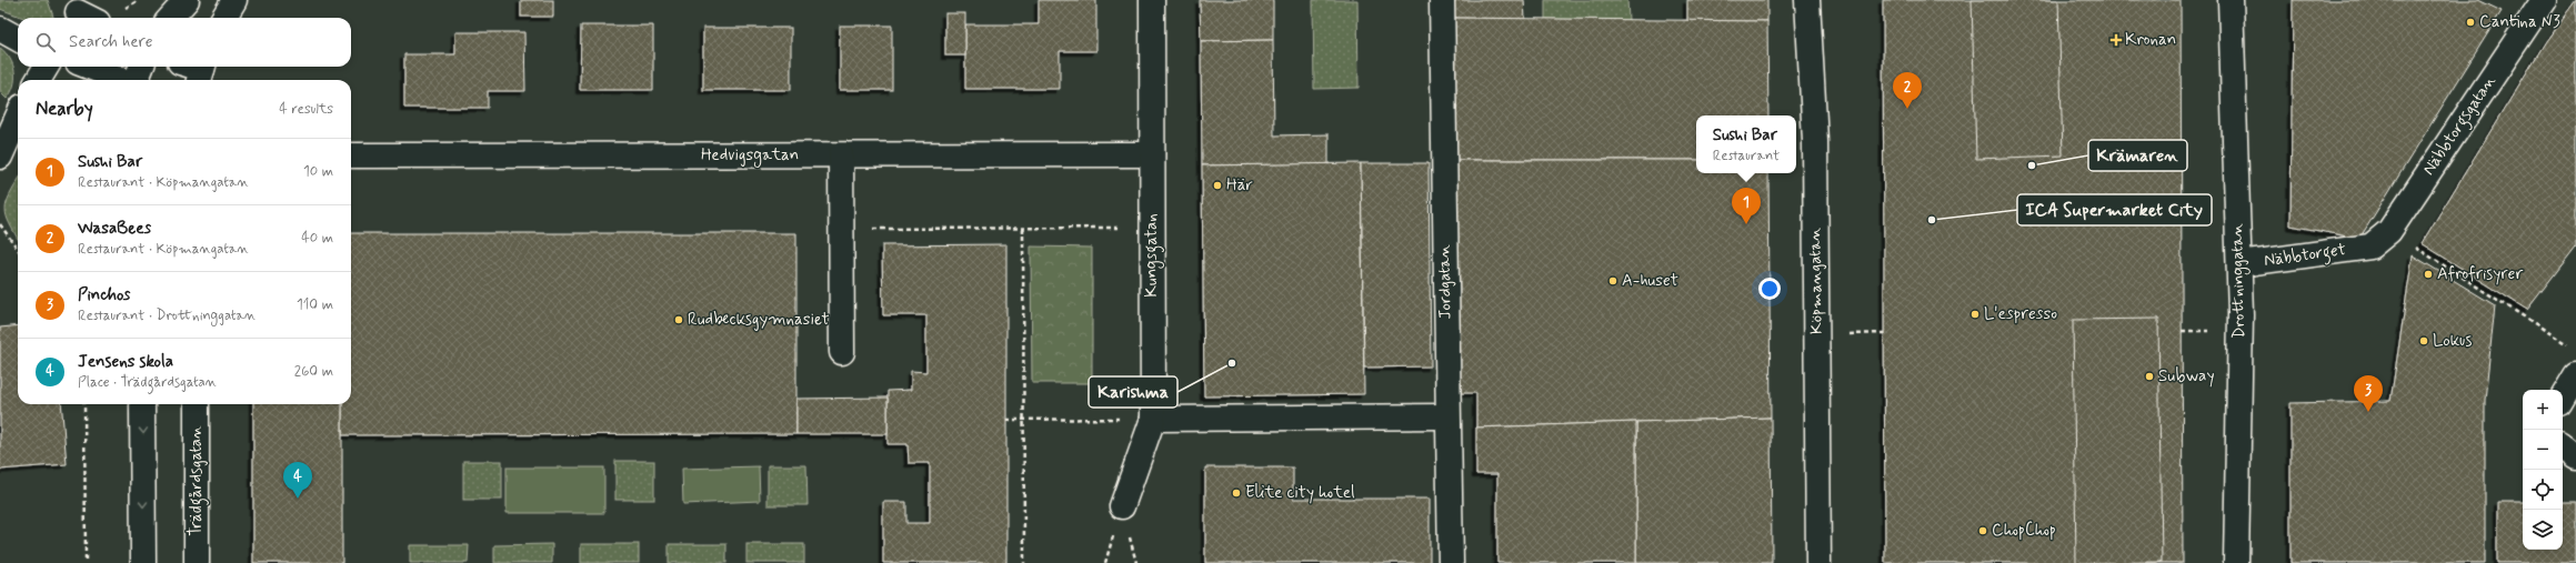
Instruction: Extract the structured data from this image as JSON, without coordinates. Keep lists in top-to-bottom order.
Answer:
{
  "streets": {
    "street": [
      "Näbbtorgsgatan",
      "Hedvigsgatan",
      "Kungsgatan",
      "Näbbtorget",
      "Köpmangatan",
      "Drottninggatan",
      "Jordgatan",
      "Trädgårdsgatan"
    ]
  },
  "crossings": [
    ["Näbbtorgsgatan", "Näbbtorget"],
    ["Hedvigsgatan", "Kungsgatan"],
    ["Näbbtorget", "Drottninggatan"]
  ],
  "places": {
    "other": [
      "Cantina N3",
      "Krämaren",
      "Här",
      "ICA Supermarket City",
      "Afrofrisyrer",
      "A-huset",
      "L'espresso",
      "Rudbecksgymnasiet",
      "Lokus",
      "Karishma",
      "Subway",
      "Elite city hotel",
      "ChopChop"
    ],
    "health": ["Kronan"]
  },
  "page": {
    "search": "Search here",
    "pins": [
      "2",
      "1",
      "3",
      "4"
    ],
    "heading": ["Nearby", "4 results"],
    "popup": ["Sushi Bar", "Restaurant"],
    "list": [
      {
        "mark": "1",
        "name": "Sushi Bar",
        "note": "Restaurant · Köpmangatan",
        "value": "10 m"
      },
      {
        "mark": "2",
        "name": "WasaBees",
        "note": "Restaurant · Köpmangatan",
        "value": "40 m"
      },
      {
        "mark": "3",
        "name": "Pinchos",
        "note": "Restaurant · Drottninggatan",
        "value": "110 m"
      },
      {
        "mark": "4",
        "name": "Jensens skola",
        "note": "Place · Trädgårdsgatan",
        "value": "260 m"
      }
    ],
    "map_buttons": ["+", "−"]
  }
}
